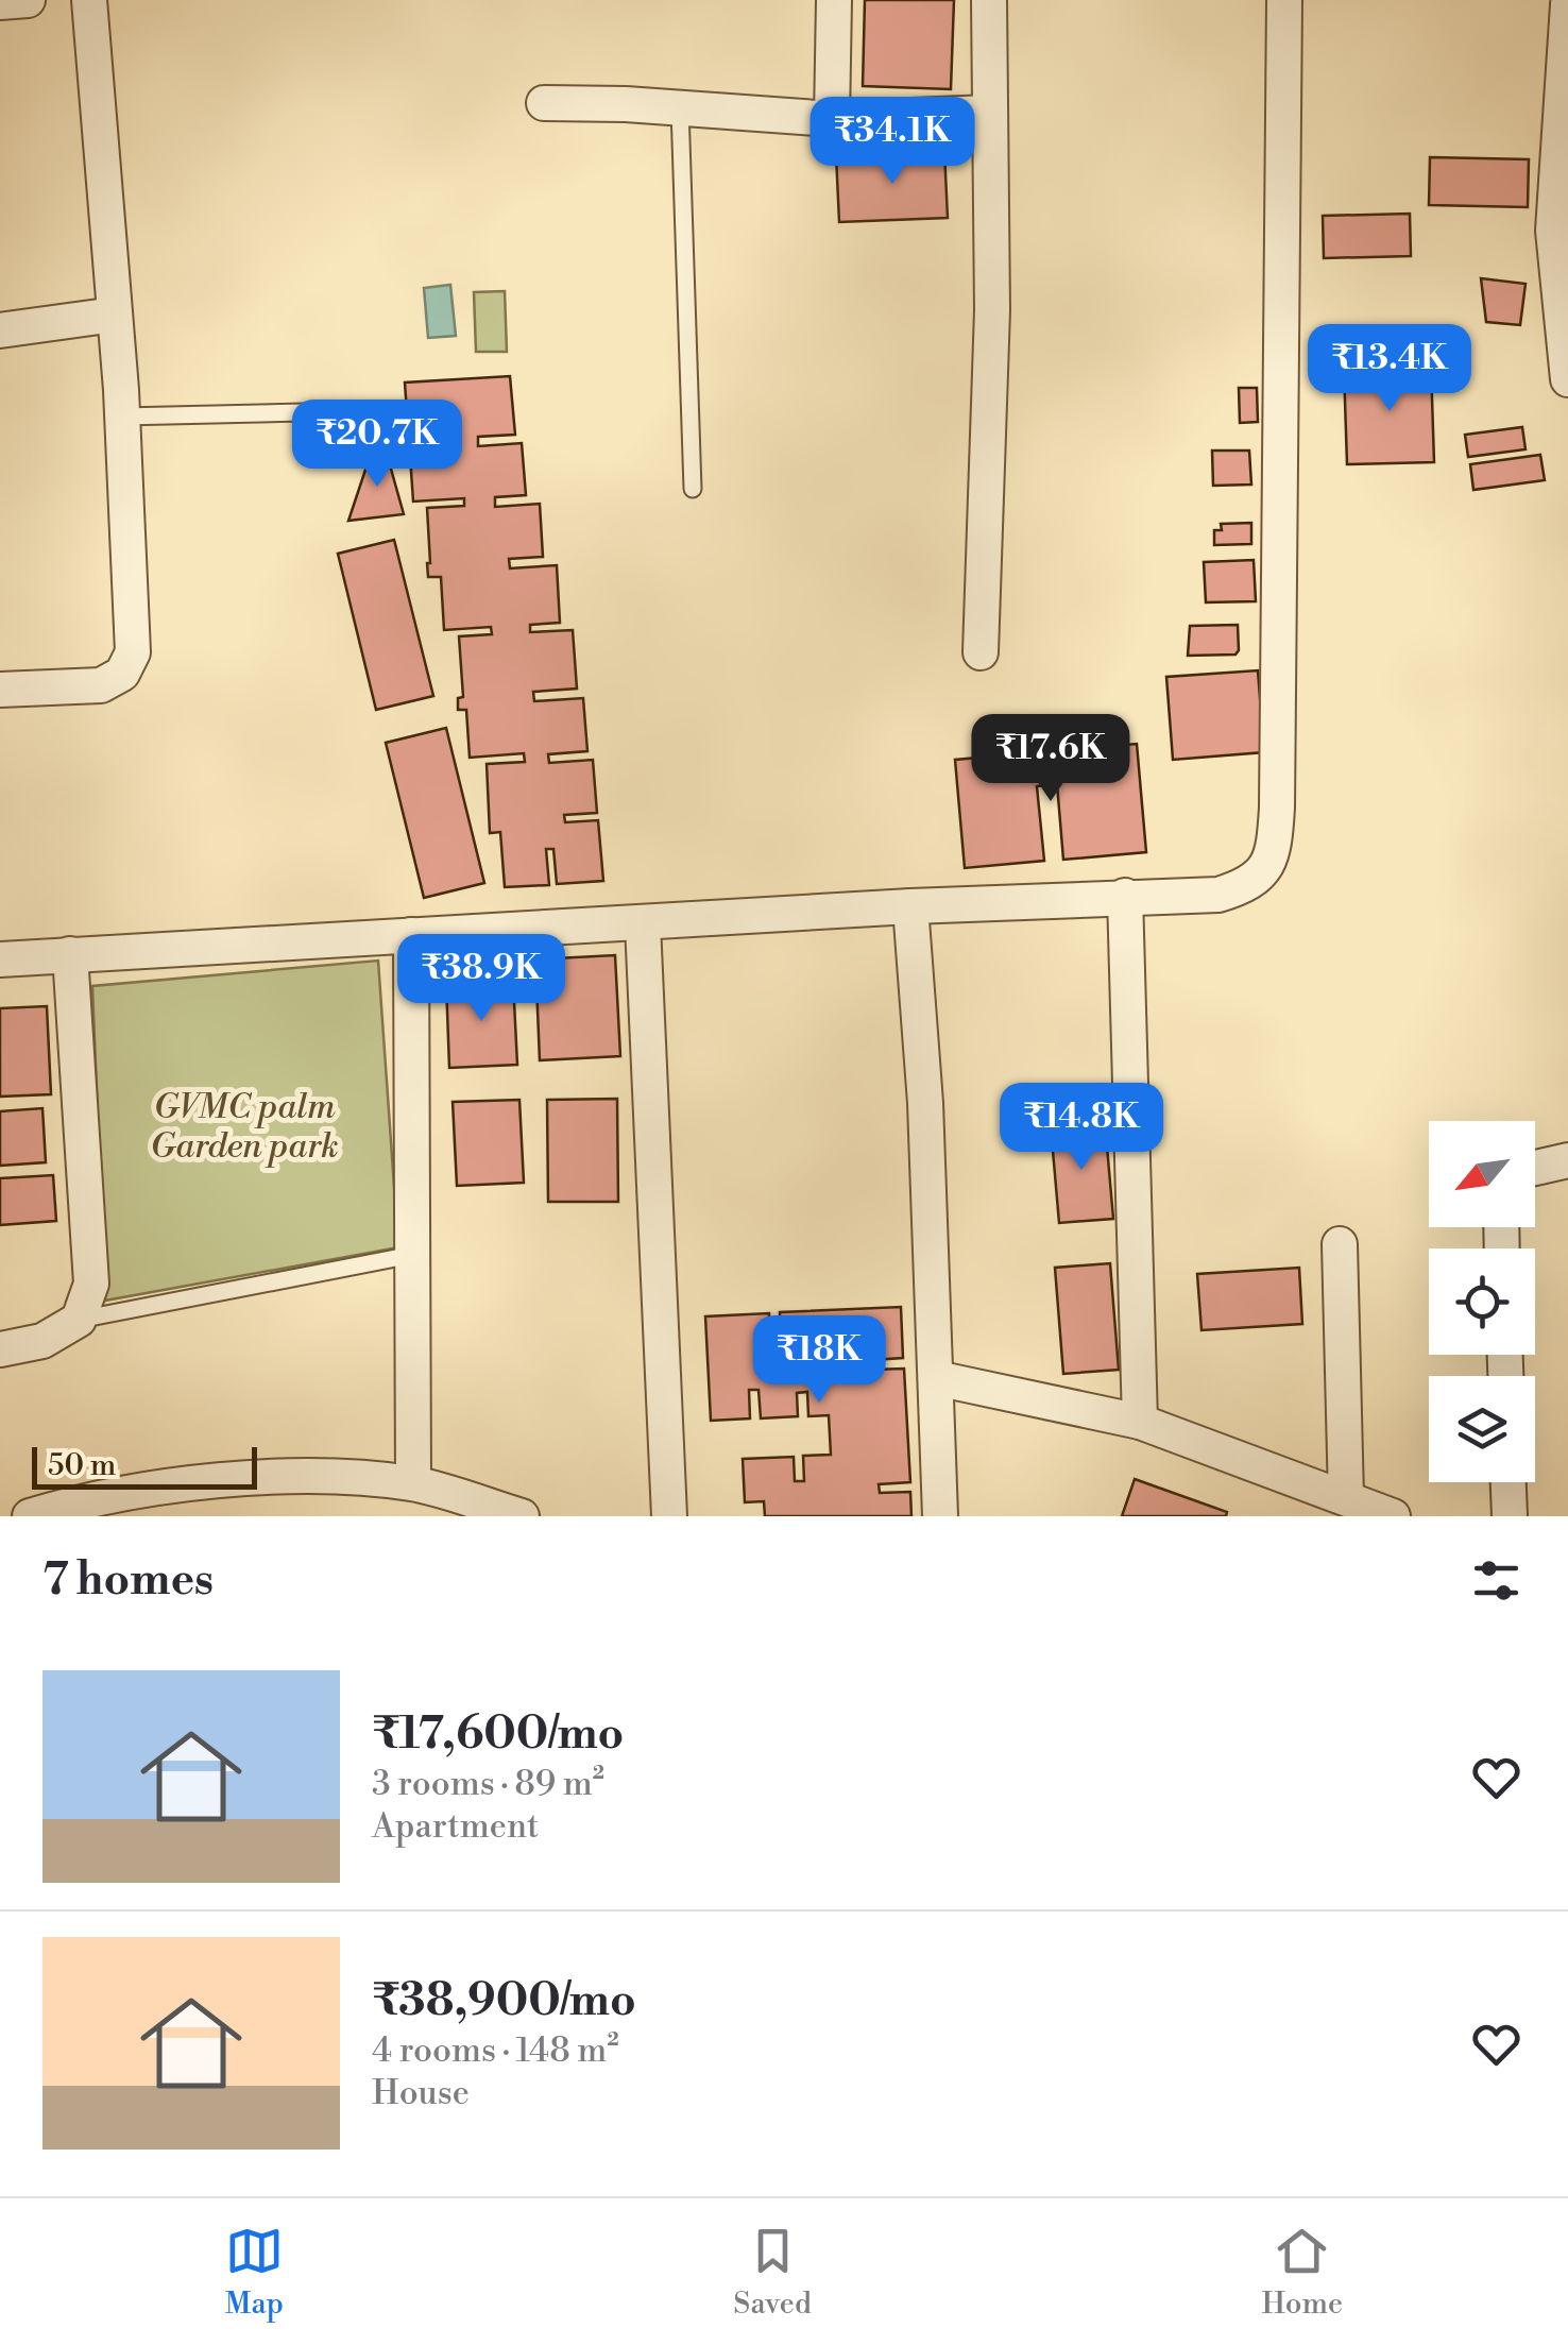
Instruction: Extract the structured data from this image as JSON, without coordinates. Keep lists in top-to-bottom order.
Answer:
{
  "parks": ["GVMC palm Garden park"],
  "scale_bar": "50 m",
  "north": "bottom left",
  "page": {
    "price": [
      "₹34.1K",
      "₹13.4K",
      "₹20.7K",
      "₹17.6K",
      "₹38.9K",
      "₹14.8K",
      "₹18K"
    ],
    "scale": "50 m",
    "heading": "7 homes",
    "list": [
      {
        "name": "₹17,600/mo",
        "note": "3 rooms · 89 m² · Apartment"
      },
      {
        "name": "₹38,900/mo",
        "note": "4 rooms · 148 m² · House"
      }
    ],
    "tabs": ["Map", "Saved", "Home"]
  }
}
